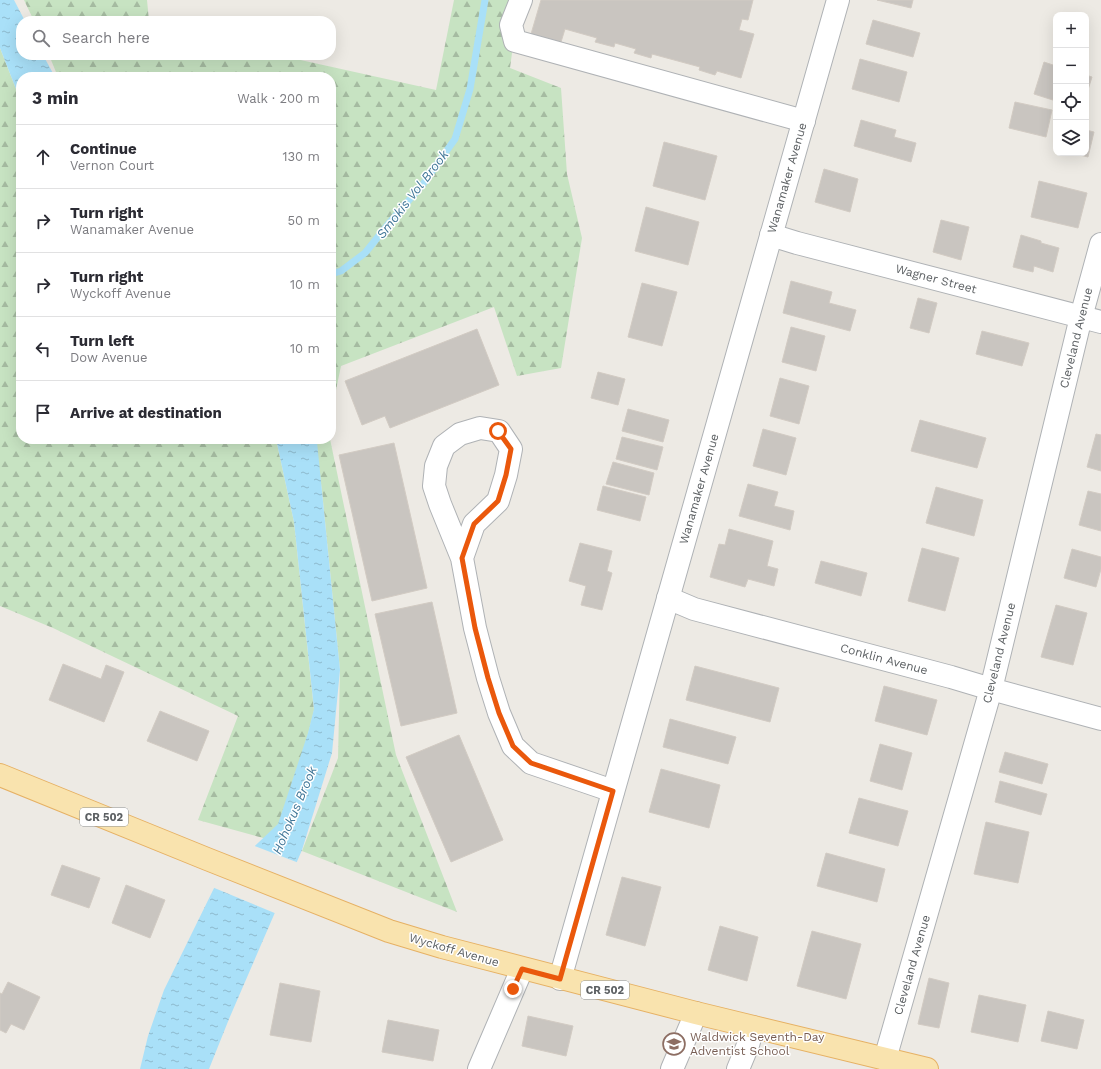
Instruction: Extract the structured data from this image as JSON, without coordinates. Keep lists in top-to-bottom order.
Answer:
{
  "streets": {
    "main road": ["CR 502", "Wyckoff Avenue"],
    "street": [
      "Wanamaker Avenue",
      "Wagner Street",
      "Cleveland Avenue",
      "Conklin Avenue"
    ]
  },
  "crossings": [
    ["Wanamaker Avenue", "Wagner Street"],
    ["Wanamaker Avenue", "Conklin Avenue"],
    ["Wanamaker Avenue", "Wyckoff Avenue"],
    ["Wagner Street", "Cleveland Avenue"],
    ["Cleveland Avenue", "Conklin Avenue"],
    ["Cleveland Avenue", "Wyckoff Avenue"]
  ],
  "water": ["Smokis Vol Brook", "Hohokus Brook"],
  "places": {
    "school or university": ["Waldwick Seventh-Day Adventist School"]
  },
  "page": {
    "map_buttons": ["+", "−"],
    "search": "Search here",
    "heading": ["3 min", "Walk · 200 m"],
    "list": [
      ["Continue", "Vernon Court", "130 m"],
      ["Turn right", "Wanamaker Avenue", "50 m"],
      ["Turn right", "Wyckoff Avenue", "10 m"],
      ["Turn left", "Dow Avenue", "10 m"],
      "Arrive at destination"
    ]
  }
}
